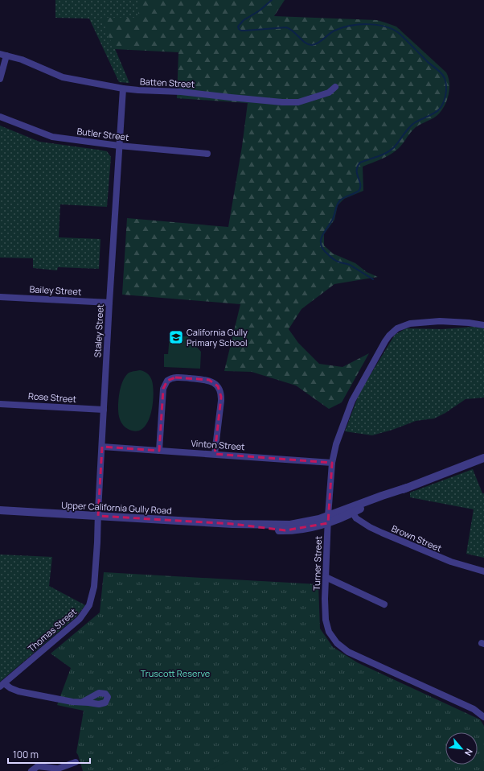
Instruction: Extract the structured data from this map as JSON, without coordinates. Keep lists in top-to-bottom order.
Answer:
{
  "streets": {
    "street": [
      "Batten Street",
      "Butler Street",
      "Bailey Street",
      "Staley Street",
      "Rose Street",
      "Vinton Street",
      "Upper California Gully Road",
      "Brown Street",
      "Turner Street",
      "Thomas Street"
    ]
  },
  "crossings": [
    ["Batten Street", "Staley Street"],
    ["Butler Street", "Staley Street"],
    ["Bailey Street", "Staley Street"],
    ["Staley Street", "Rose Street"],
    ["Staley Street", "Vinton Street"],
    ["Staley Street", "Upper California Gully Road"],
    ["Staley Street", "Thomas Street"],
    ["Vinton Street", "Turner Street"],
    ["Upper California Gully Road", "Brown Street"],
    ["Upper California Gully Road", "Turner Street"],
    ["Upper California Gully Road", "Thomas Street"]
  ],
  "parks": ["Truscott Reserve"],
  "places": {
    "school or university": ["California Gully Primary School"]
  },
  "scale_bar": "100 m",
  "north": "bottom right"
}
